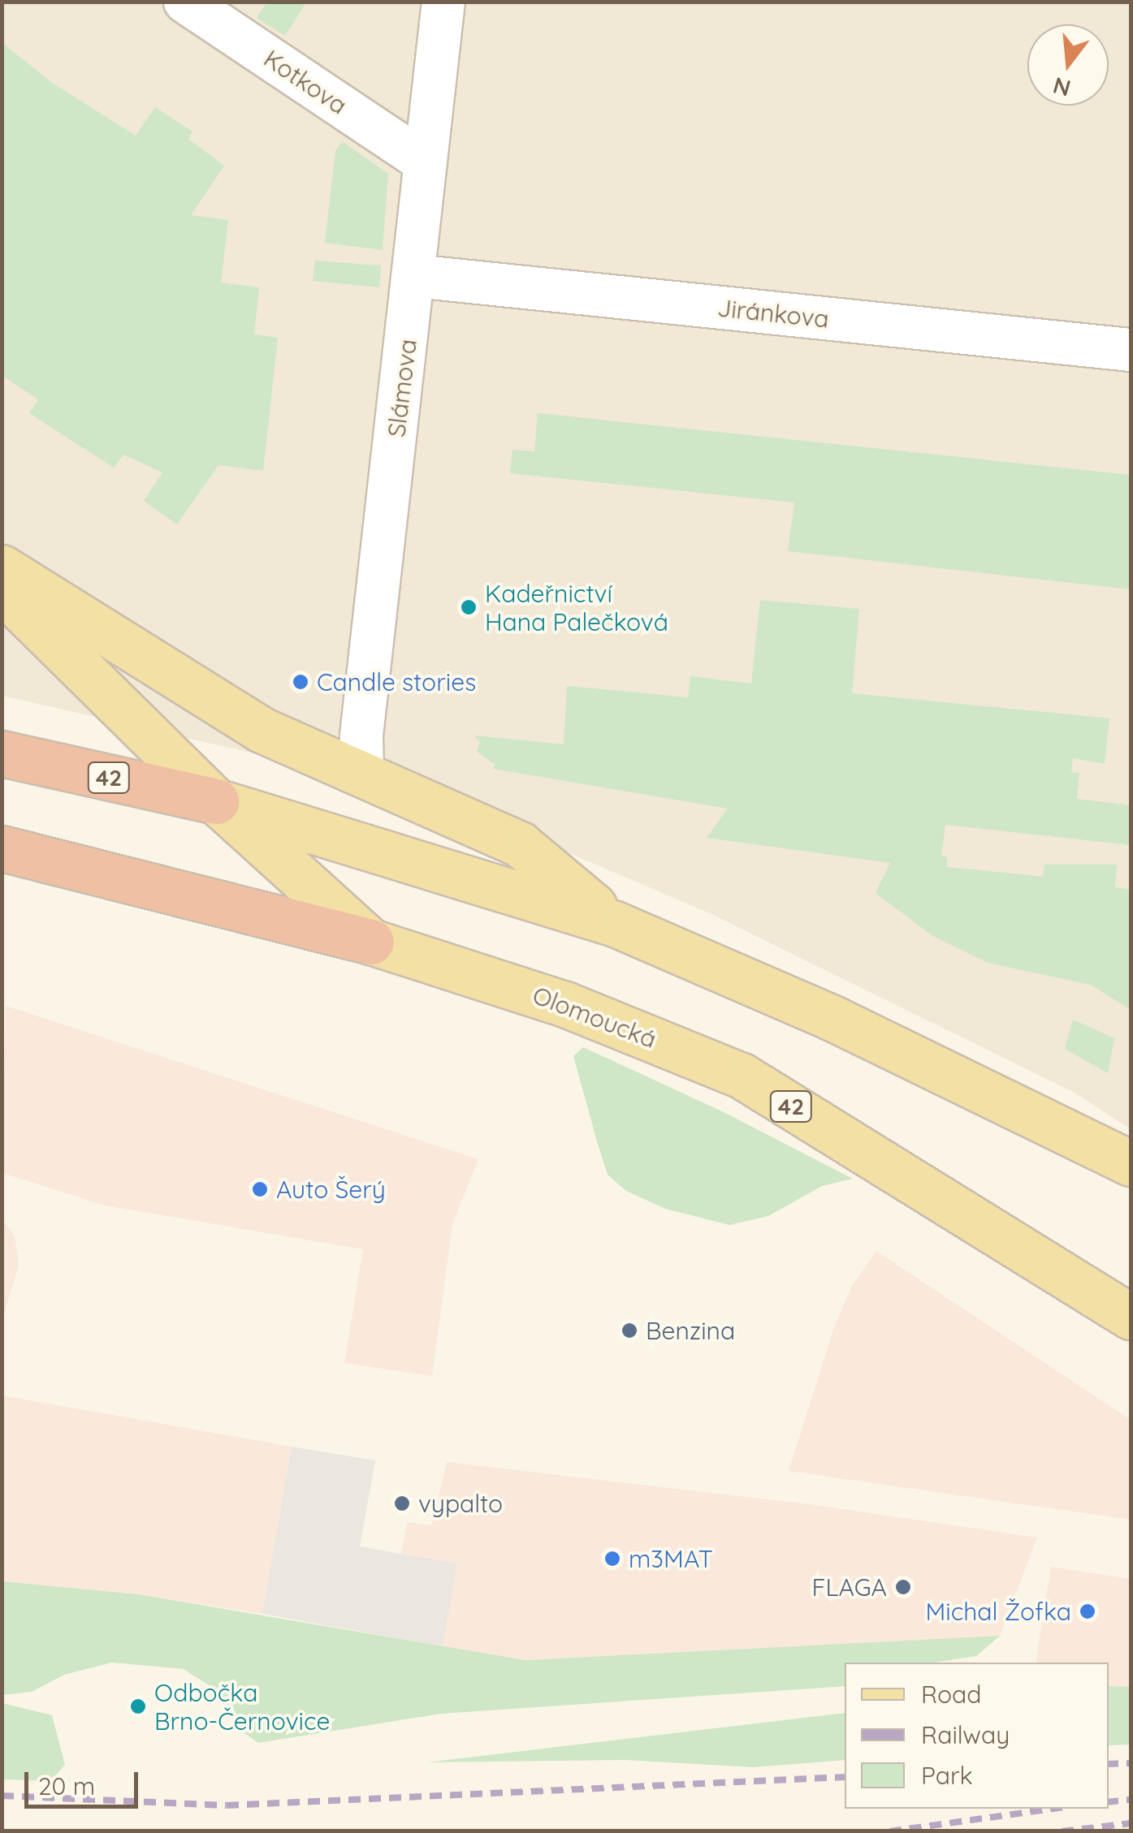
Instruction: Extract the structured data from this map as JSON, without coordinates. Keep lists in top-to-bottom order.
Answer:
{
  "streets": {
    "highway": ["42", "Olomoucká"],
    "street": ["Kotkova", "Jiránkova", "Slámova"]
  },
  "crossings": [
    ["Kotkova", "Slámova"],
    ["Jiránkova", "Slámova"]
  ],
  "places": [
    "Kadeřnictví Hana Palečková",
    "Candle stories",
    "Auto Šerý",
    "Benzina",
    "vypalto",
    "m3MAT",
    "FLAGA",
    "Michal Žofka",
    "Odbočka Brno-Černovice"
  ],
  "legend": ["Road", "Railway", "Park"],
  "scale_bar": "20 m",
  "north": "bottom"
}
